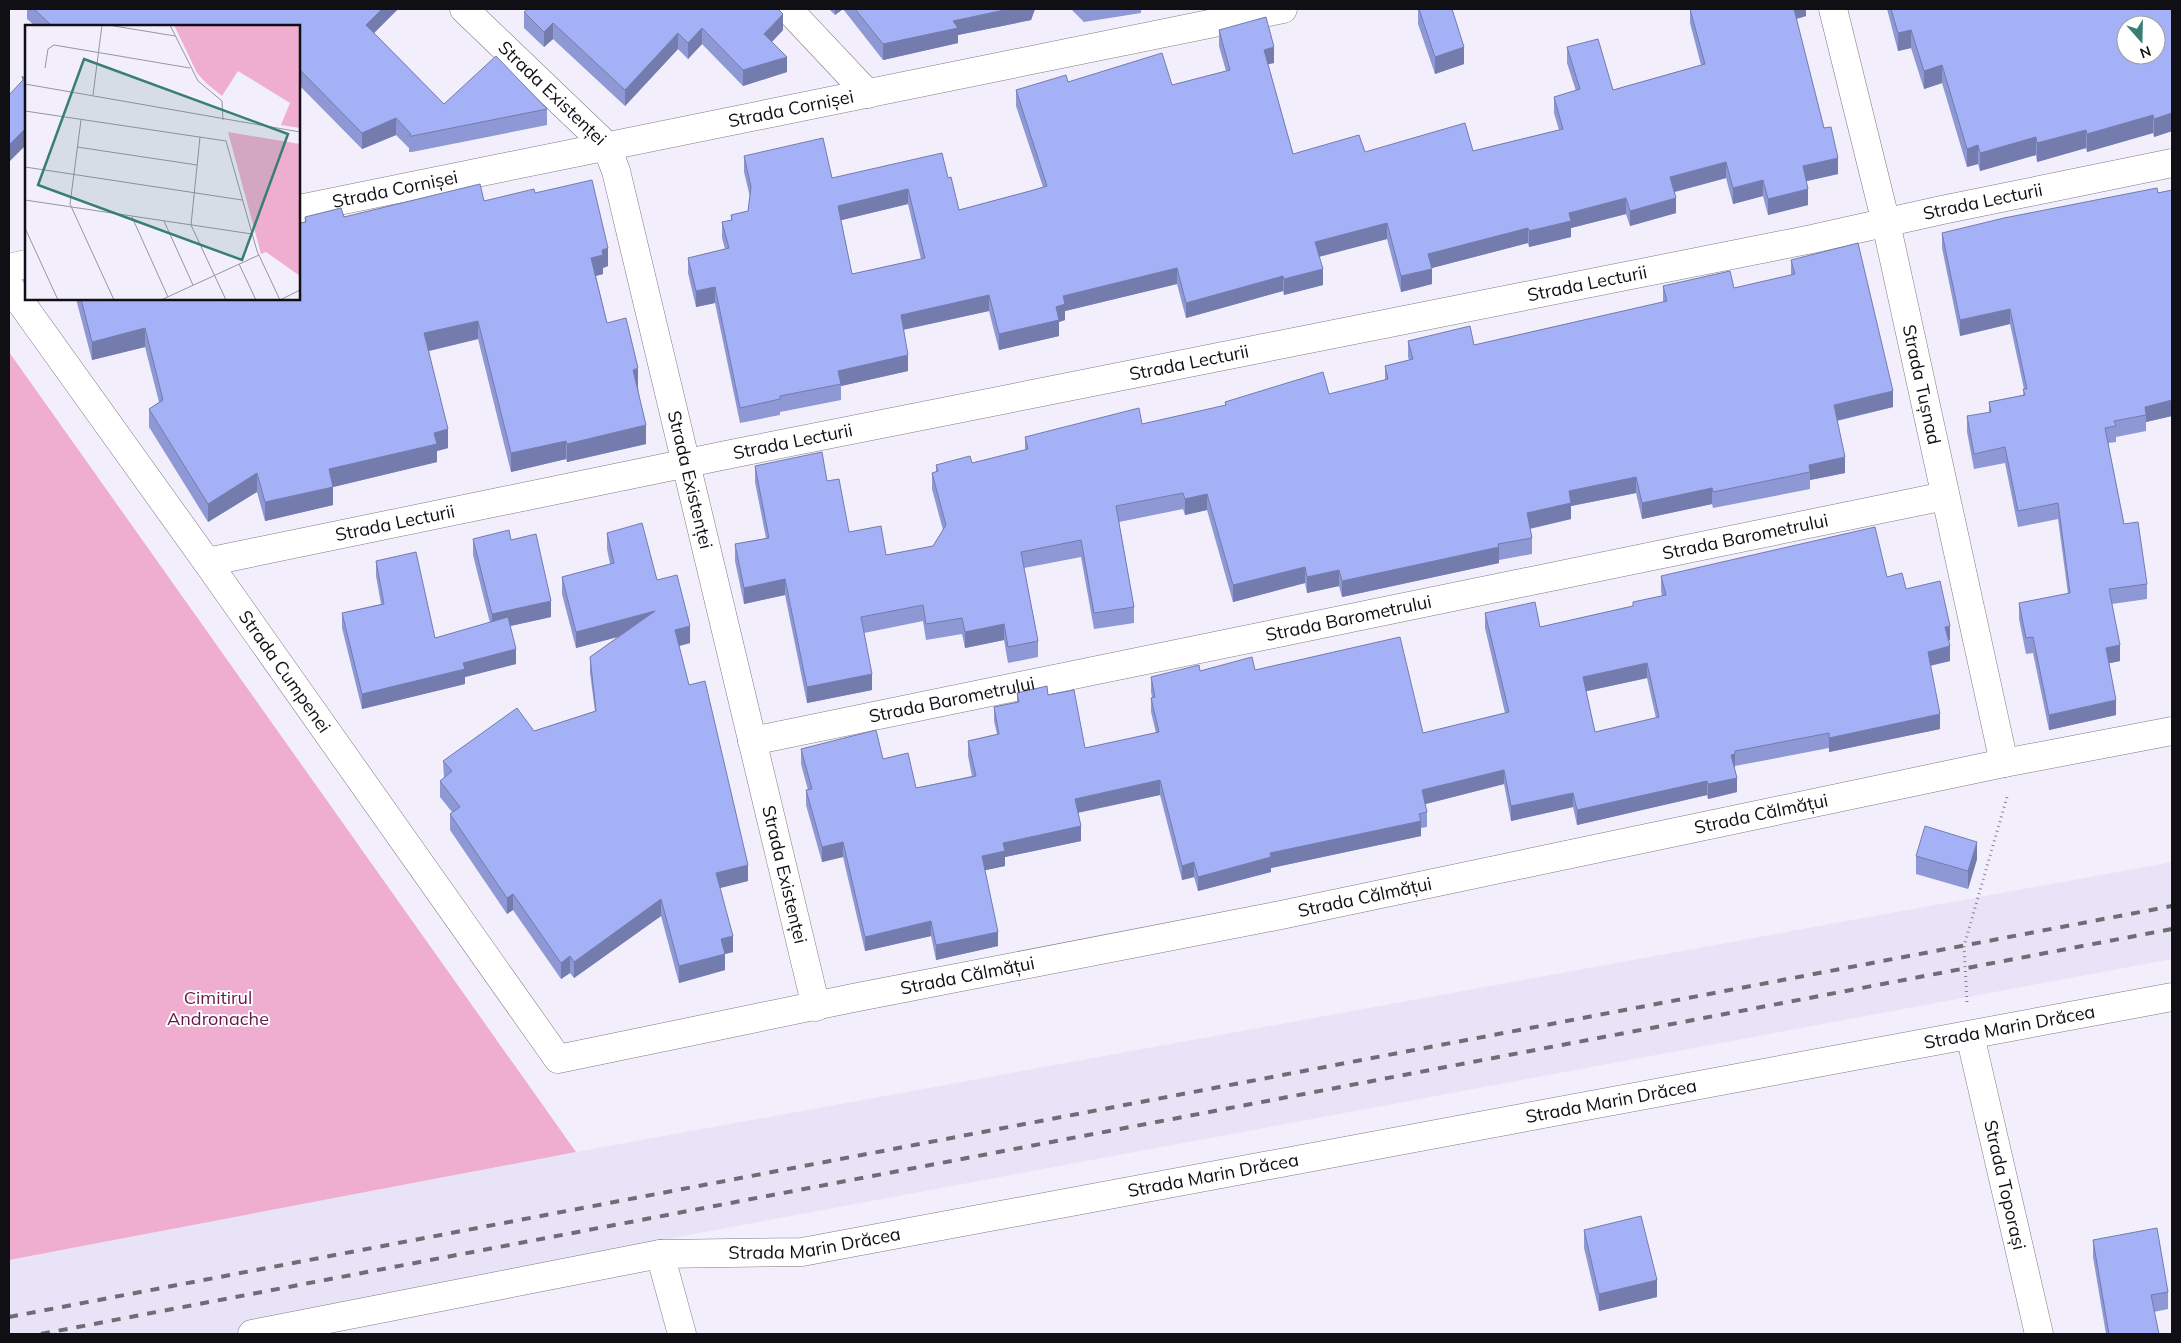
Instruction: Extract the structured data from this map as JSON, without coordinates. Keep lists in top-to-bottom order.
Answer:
{
  "streets": {
    "street": [
      "Strada Existenței",
      "Strada Cornișei",
      "Strada Lecturii",
      "Strada Tușnad",
      "Strada Barometrului",
      "Strada Cumpenei",
      "Strada Călmățui",
      "Strada Marin Drăcea",
      "Strada Toporași"
    ]
  },
  "crossings": [
    ["Strada Existenței", "Strada Cornișei"],
    ["Strada Existenței", "Strada Lecturii"],
    ["Strada Existenței", "Strada Barometrului"],
    ["Strada Existenței", "Strada Călmățui"],
    ["Strada Lecturii", "Strada Tușnad"],
    ["Strada Lecturii", "Strada Cumpenei"],
    ["Strada Tușnad", "Strada Barometrului"],
    ["Strada Tușnad", "Strada Călmățui"],
    ["Strada Cumpenei", "Strada Călmățui"],
    ["Strada Marin Drăcea", "Strada Toporași"]
  ],
  "parks": ["Cimitirul Andronache"],
  "north": "bottom"
}
